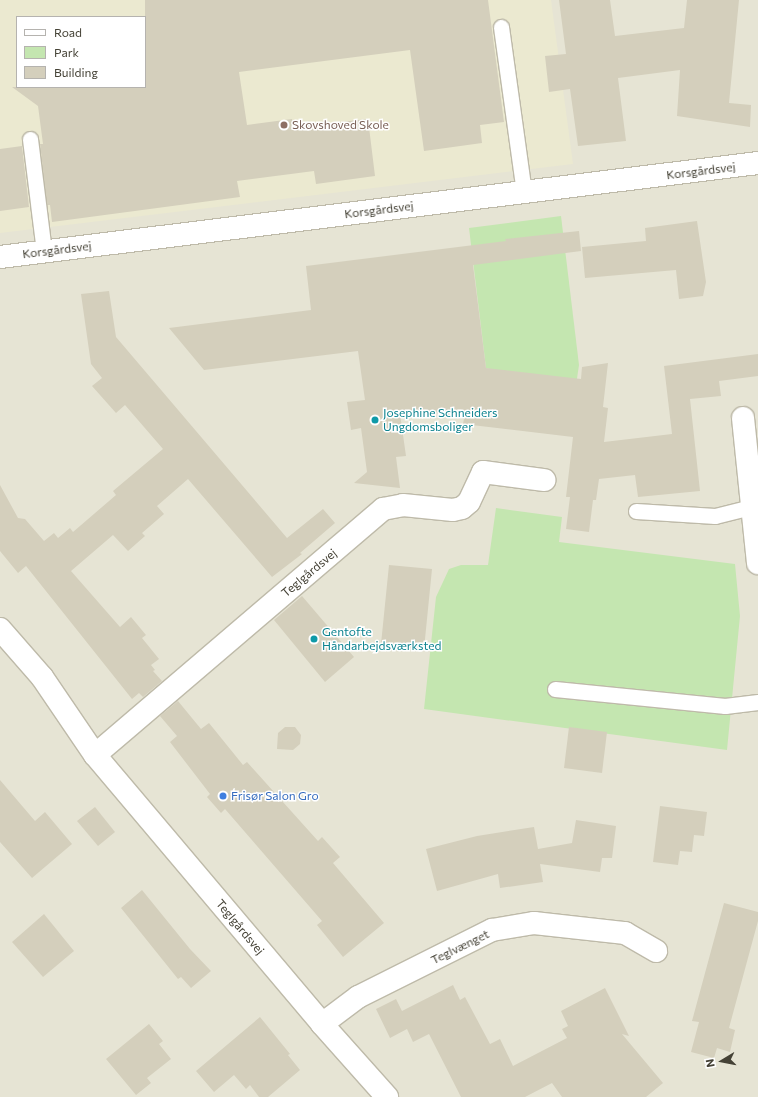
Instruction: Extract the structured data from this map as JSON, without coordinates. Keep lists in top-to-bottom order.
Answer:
{
  "streets": {
    "street": ["Korsgårdsvej", "Teglgårdsvej", "Teglvænget"]
  },
  "crossings": [
    ["Teglgårdsvej", "Teglvænget"]
  ],
  "places": [
    "Skovshoved Skole",
    "Josephine Schneiders Ungdomsboliger",
    "Gentofte Håndarbejdsværksted",
    "Frisør Salon Gro"
  ],
  "legend": ["Road", "Park", "Building"],
  "north": "left"
}
